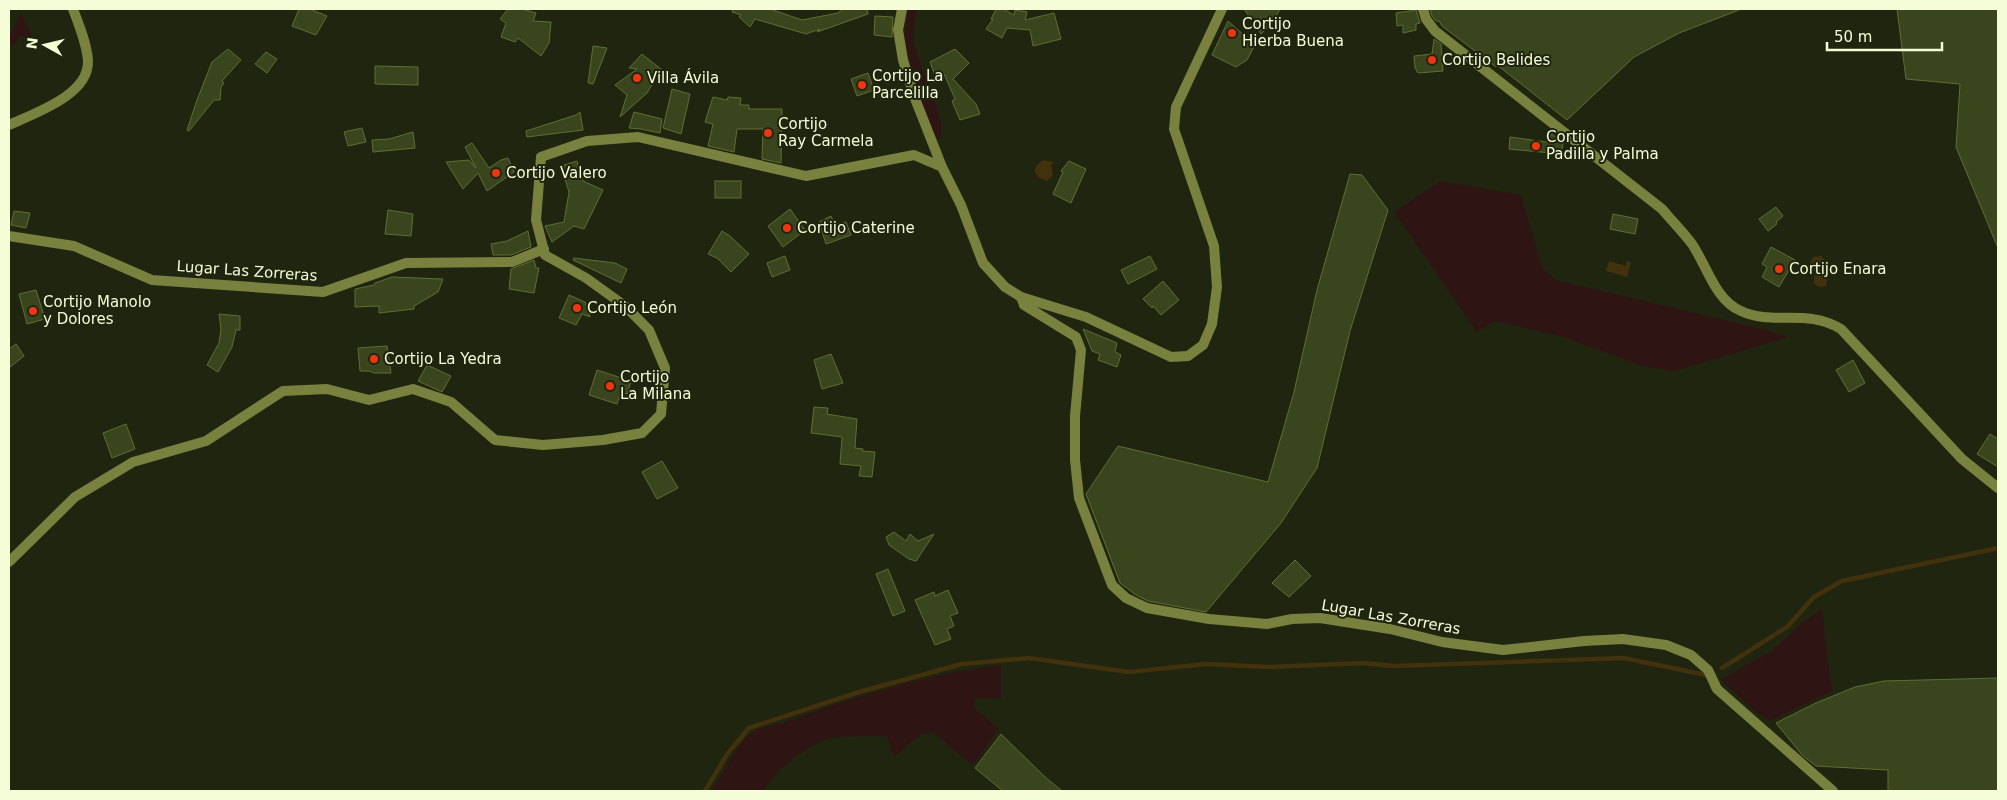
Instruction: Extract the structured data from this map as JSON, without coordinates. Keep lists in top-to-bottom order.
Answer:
{
  "streets": {
    "street": ["Lugar Las Zorreras"]
  },
  "places": [
    "Cortijo Hierba Buena",
    "Cortijo Belides",
    "Villa Ávila",
    "Cortijo La Parcelilla",
    "Cortijo Ray Carmela",
    "Cortijo Padilla y Palma",
    "Cortijo Valero",
    "Cortijo Caterine",
    "Cortijo Enara",
    "Cortijo León",
    "Cortijo Manolo y Dolores",
    "Cortijo La Yedra",
    "Cortijo La Milana"
  ],
  "scale_bar": "50 m",
  "north": "left"
}
